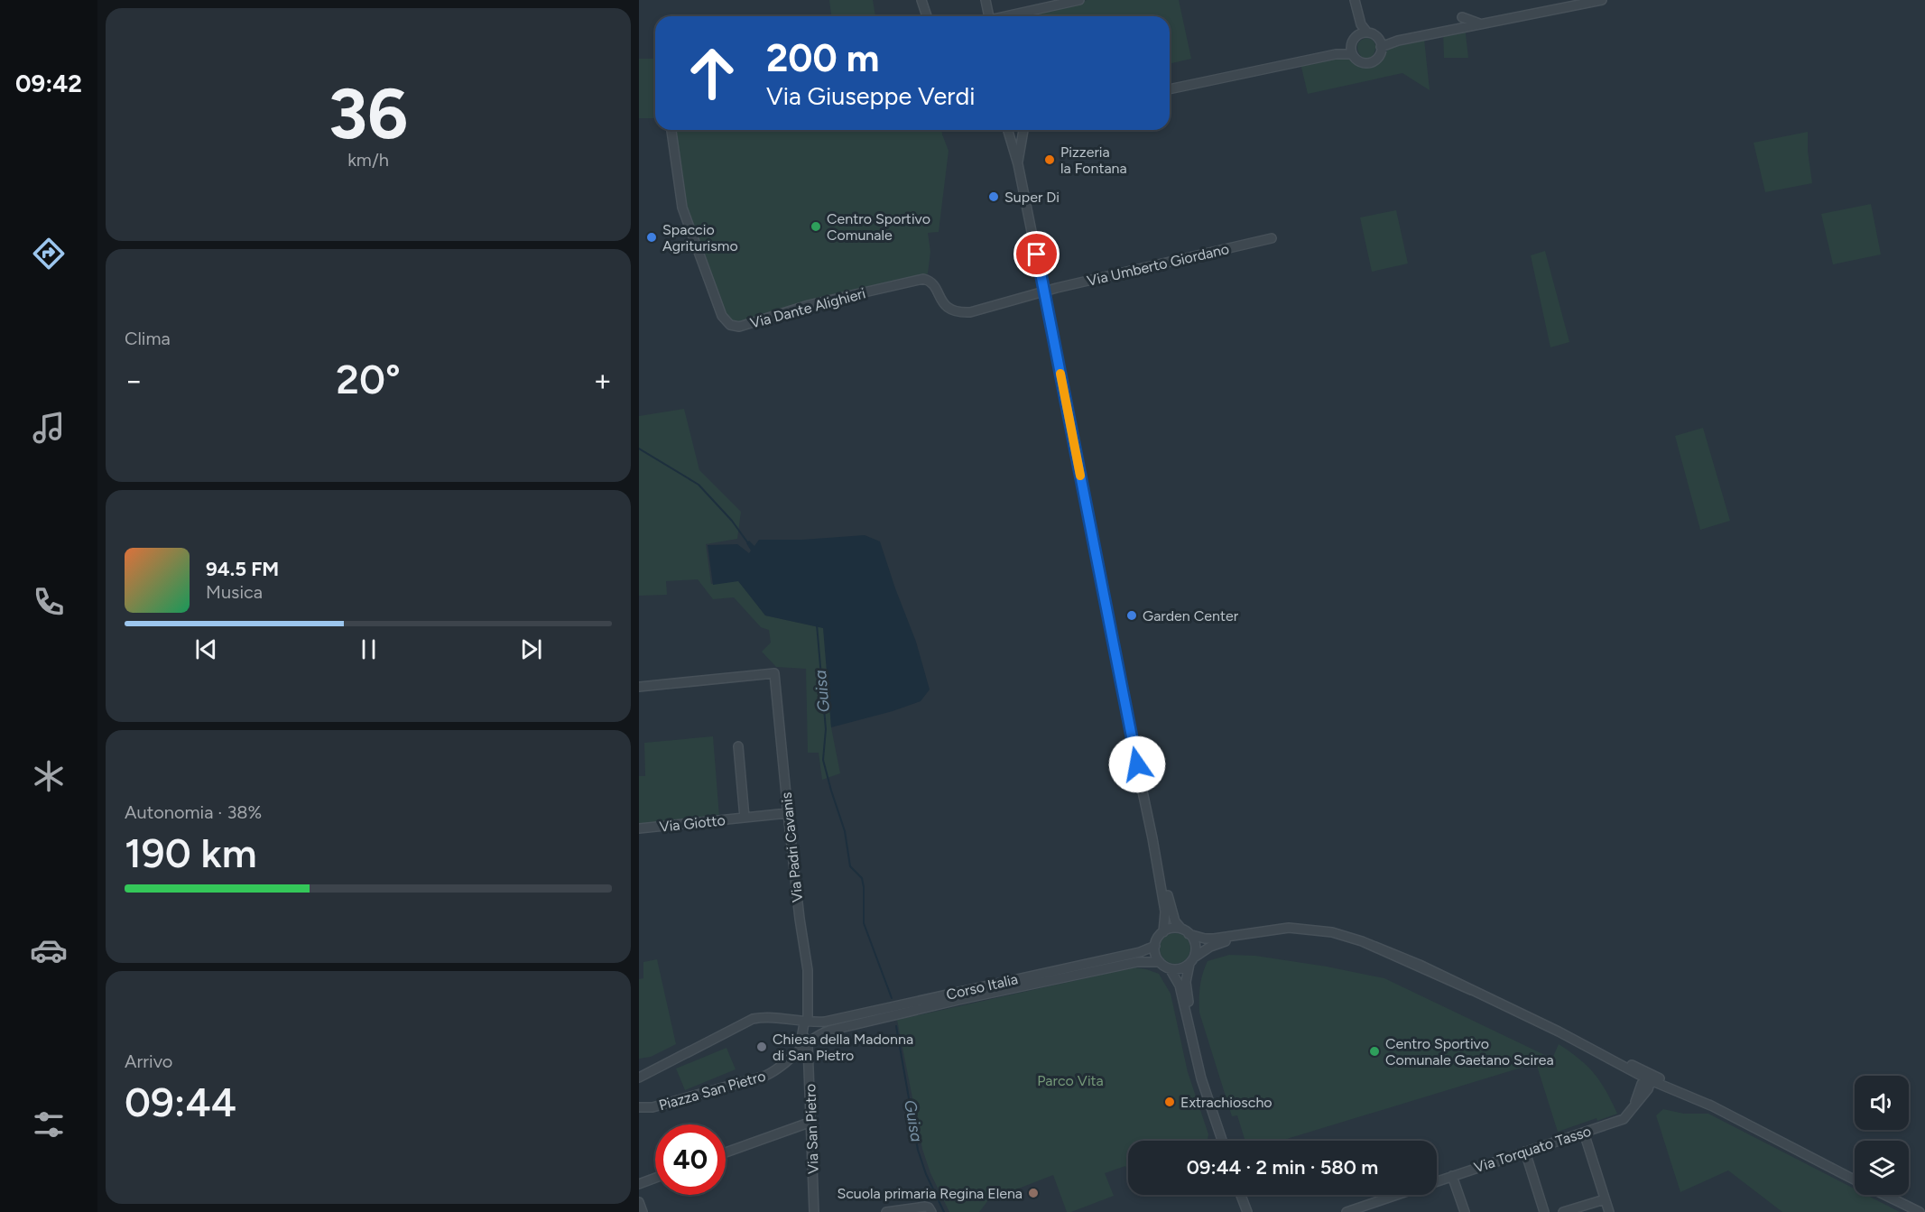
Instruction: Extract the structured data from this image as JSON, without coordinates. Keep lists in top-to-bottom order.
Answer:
{
  "streets": {
    "street": [
      "Via Umberto Giordano",
      "Via Dante Alighieri",
      "Via Giotto",
      "Via Padri Cavanis",
      "Corso Italia",
      "Piazza San Pietro",
      "Via San Pietro",
      "Via Torquato Tasso"
    ]
  },
  "crossings": [
    ["Via Umberto Giordano", "Via Dante Alighieri"],
    ["Via Giotto", "Via Padri Cavanis"],
    ["Via Padri Cavanis", "Corso Italia"],
    ["Corso Italia", "Piazza San Pietro"],
    ["Piazza San Pietro", "Via San Pietro"]
  ],
  "water": ["Guisa"],
  "parks": ["Parco Vita"],
  "places": [
    "Pizzeria la Fontana",
    "Super Di",
    "Centro Sportivo Comunale",
    "Spaccio Agriturismo",
    "Garden Center",
    "Chiesa della Madonna di San Pietro",
    "Centro Sportivo Comunale Gaetano Scirea",
    "Extrachioscho",
    "Scuola primaria Regina Elena"
  ],
  "page": {
    "tabs": "09:42",
    "tile": [
      ["36", "km/h"],
      "Clima",
      ["Autonomia · 38%", "190 km"],
      ["Arrivo", "09:44"]
    ],
    "turn": ["200 m", "Via Giuseppe Verdi"],
    "heat": ["−", "20°", "+"],
    "song": ["94.5 FM", "Musica"],
    "limit": "40",
    "trip": "09:44 · 2 min · 580 m"
  }
}
